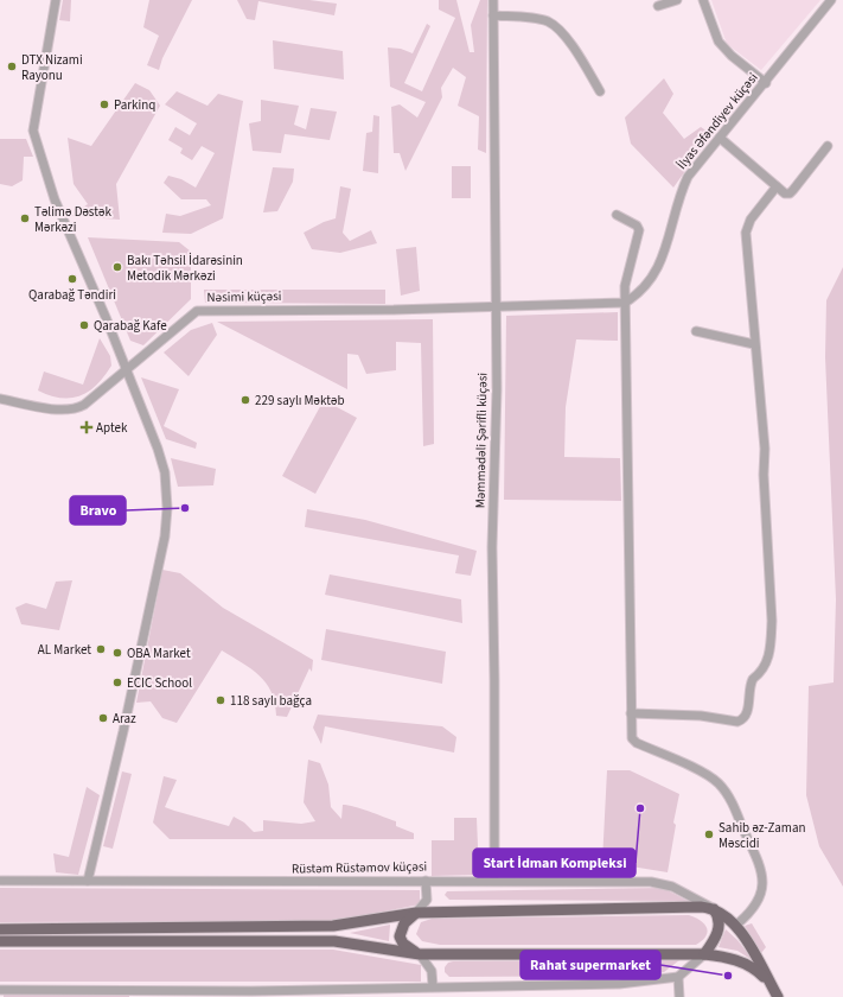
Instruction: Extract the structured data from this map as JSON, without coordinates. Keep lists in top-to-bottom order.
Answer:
{
  "streets": {
    "main road": ["Rüstəm Rüstəmov küçəsi"],
    "street": ["İlyas Əfəndiyev küçəsi", "Nəsimi küçəsi", "Məmmədəli Şərifli küçəsi"]
  },
  "crossings": [
    ["Nəsimi küçəsi", "Məmmədəli Şərifli küçəsi"],
    ["Məmmədəli Şərifli küçəsi", "Rüstəm Rüstəmov küçəsi"]
  ],
  "places": {
    "other": [
      "DTX Nizami Rayonu",
      "Parkinq",
      "Təlimə Dəstək Mərkəzi",
      "Bakı Təhsil İdarəsinin Metodik Mərkəzi",
      "Qarabağ Təndiri",
      "Qarabağ Kafe",
      "229 saylı Məktəb",
      "Bravo",
      "AL Market",
      "OBA Market",
      "ECIC School",
      "118 saylı bağça",
      "Araz",
      "Start İdman Kompleksi",
      "Sahib əz-Zaman Məscidi",
      "Rahat supermarket"
    ],
    "health": ["Aptek"]
  }
}
